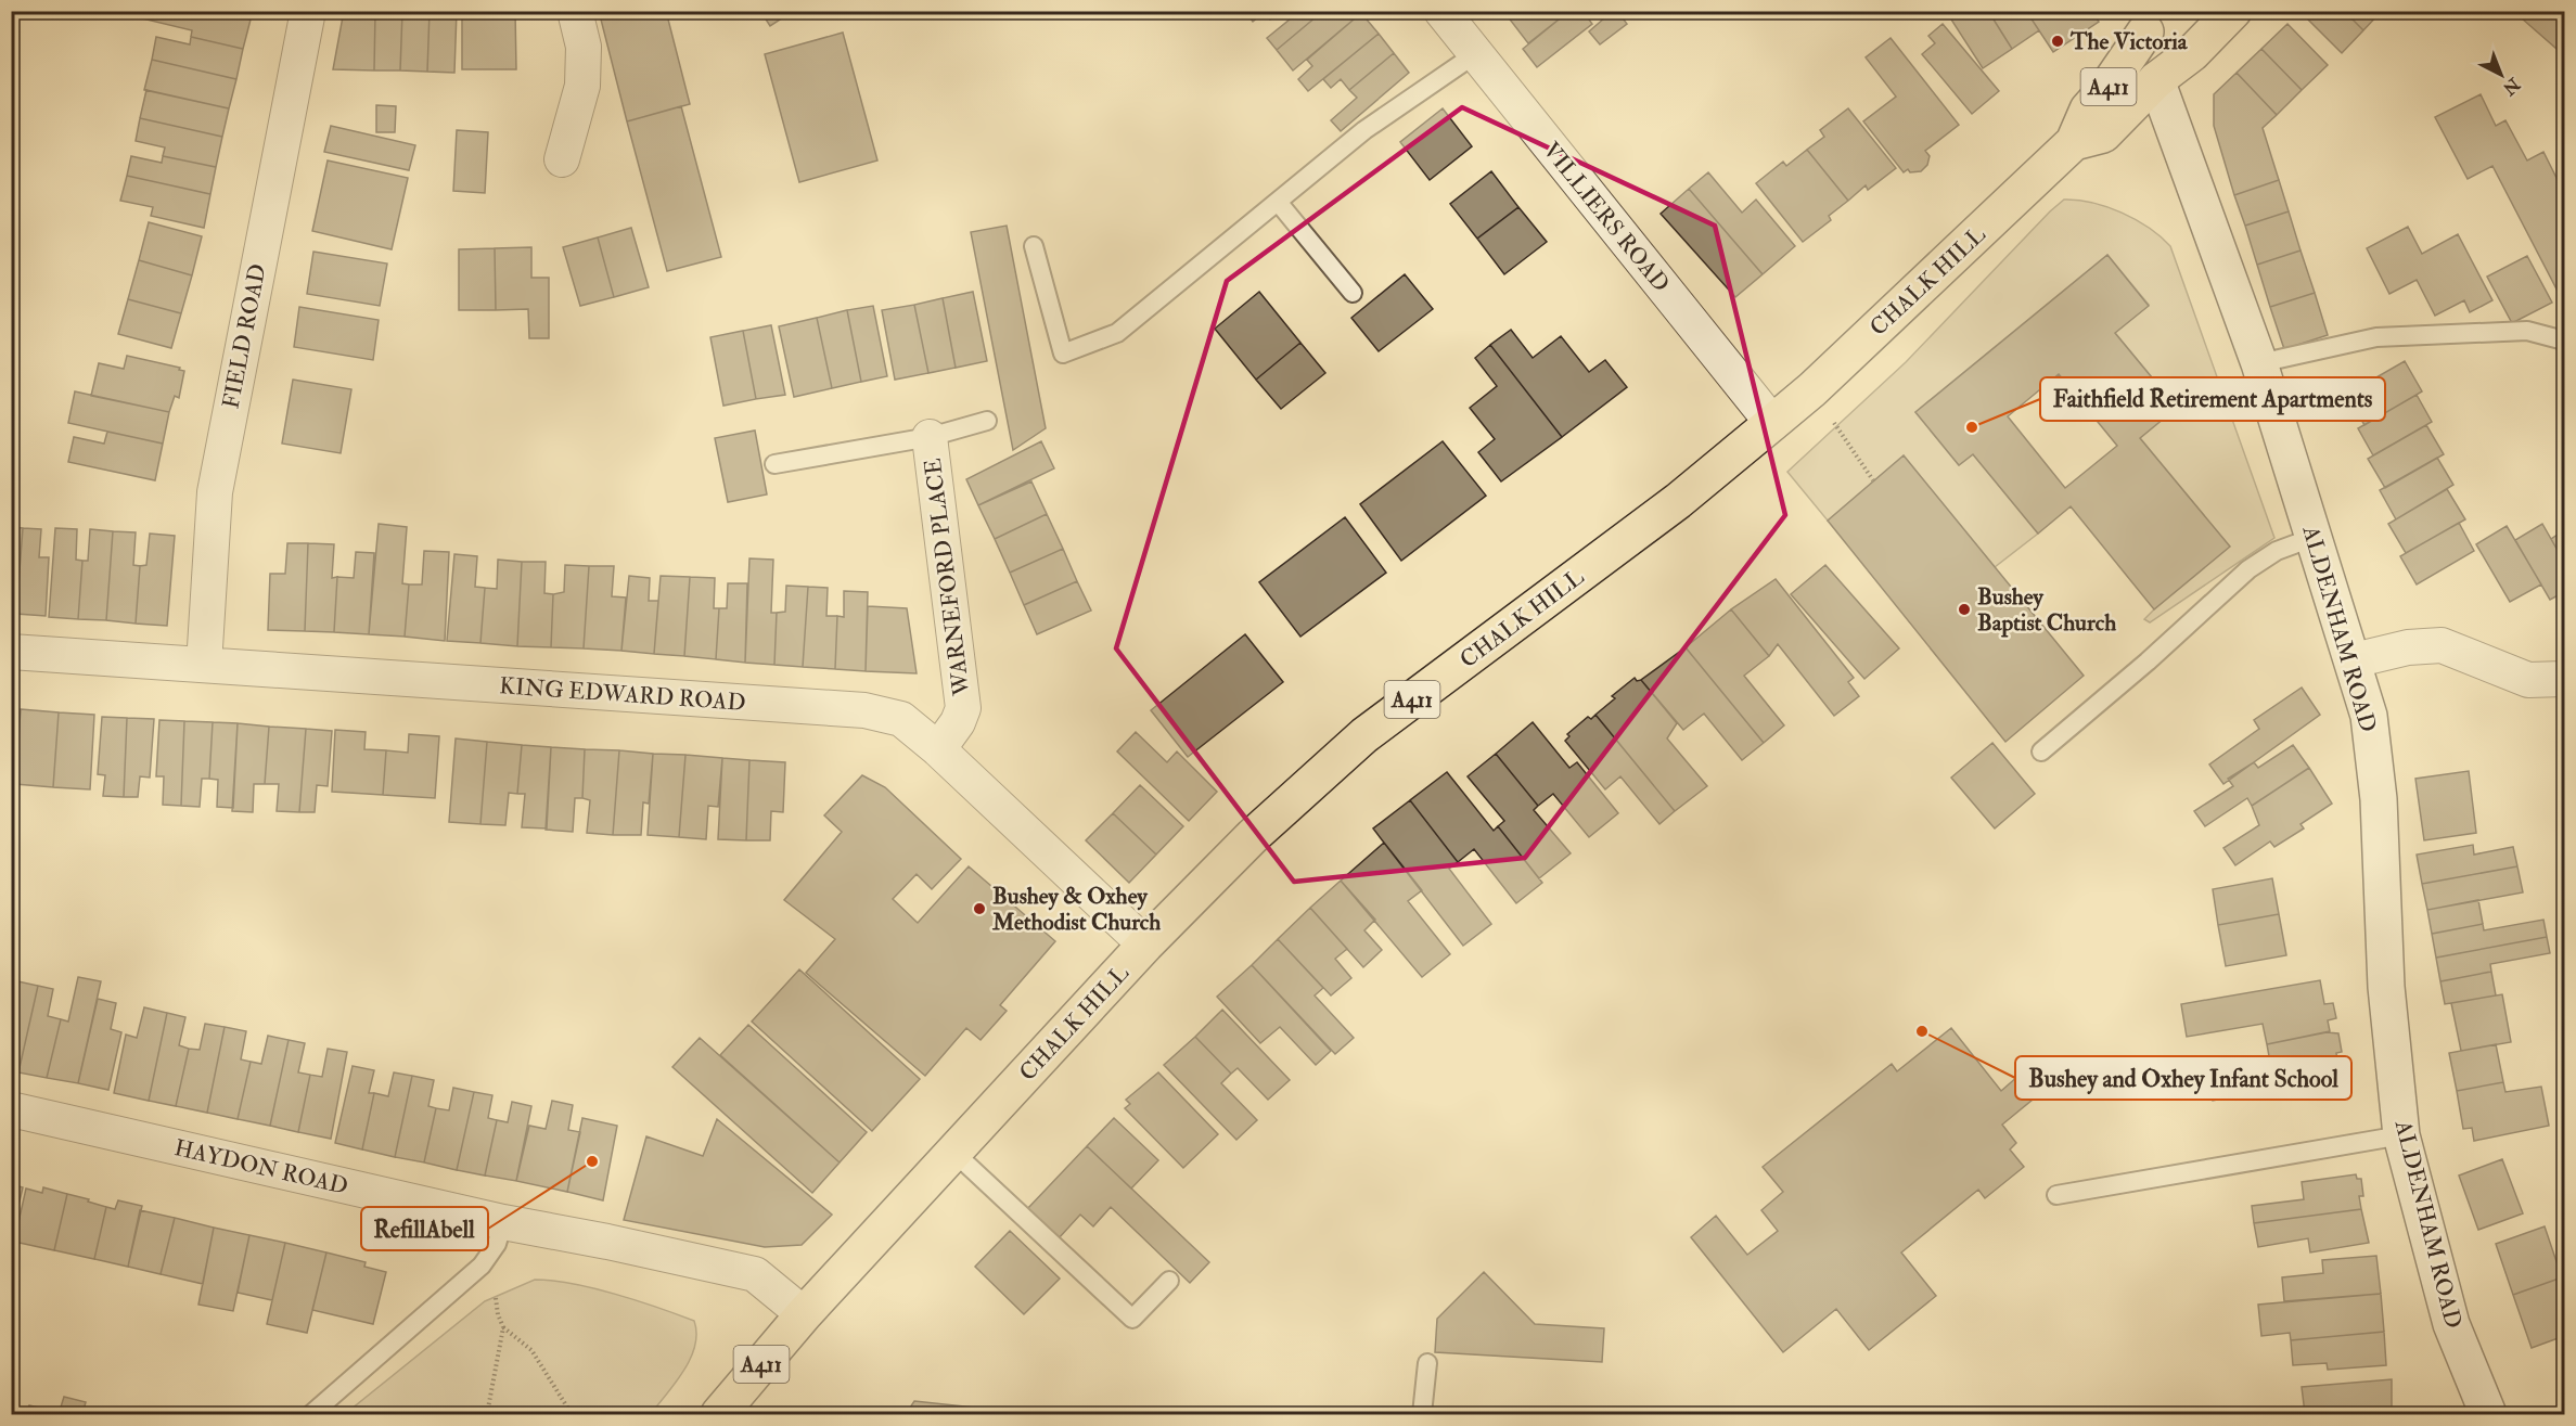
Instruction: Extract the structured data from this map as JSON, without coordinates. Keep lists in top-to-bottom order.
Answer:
{
  "streets": {
    "main road": ["A411", "CHALK HILL", "ALDENHAM ROAD"],
    "street": [
      "VILLIERS ROAD",
      "FIELD ROAD",
      "WARNEFORD PLACE",
      "KING EDWARD ROAD",
      "HAYDON ROAD"
    ]
  },
  "crossings": [
    ["A411", "CHALK HILL"],
    ["A411", "HAYDON ROAD"],
    ["VILLIERS ROAD", "CHALK HILL"],
    ["CHALK HILL", "ALDENHAM ROAD"],
    ["CHALK HILL", "KING EDWARD ROAD"],
    ["CHALK HILL", "HAYDON ROAD"],
    ["FIELD ROAD", "KING EDWARD ROAD"],
    ["WARNEFORD PLACE", "KING EDWARD ROAD"]
  ],
  "places": [
    "The Victoria",
    "Faithfield Retirement Apartments",
    "Bushey Baptist Church",
    "Bushey & Oxhey Methodist Church",
    "Bushey and Oxhey Infant School",
    "RefillAbell"
  ],
  "north": "bottom right"
}
